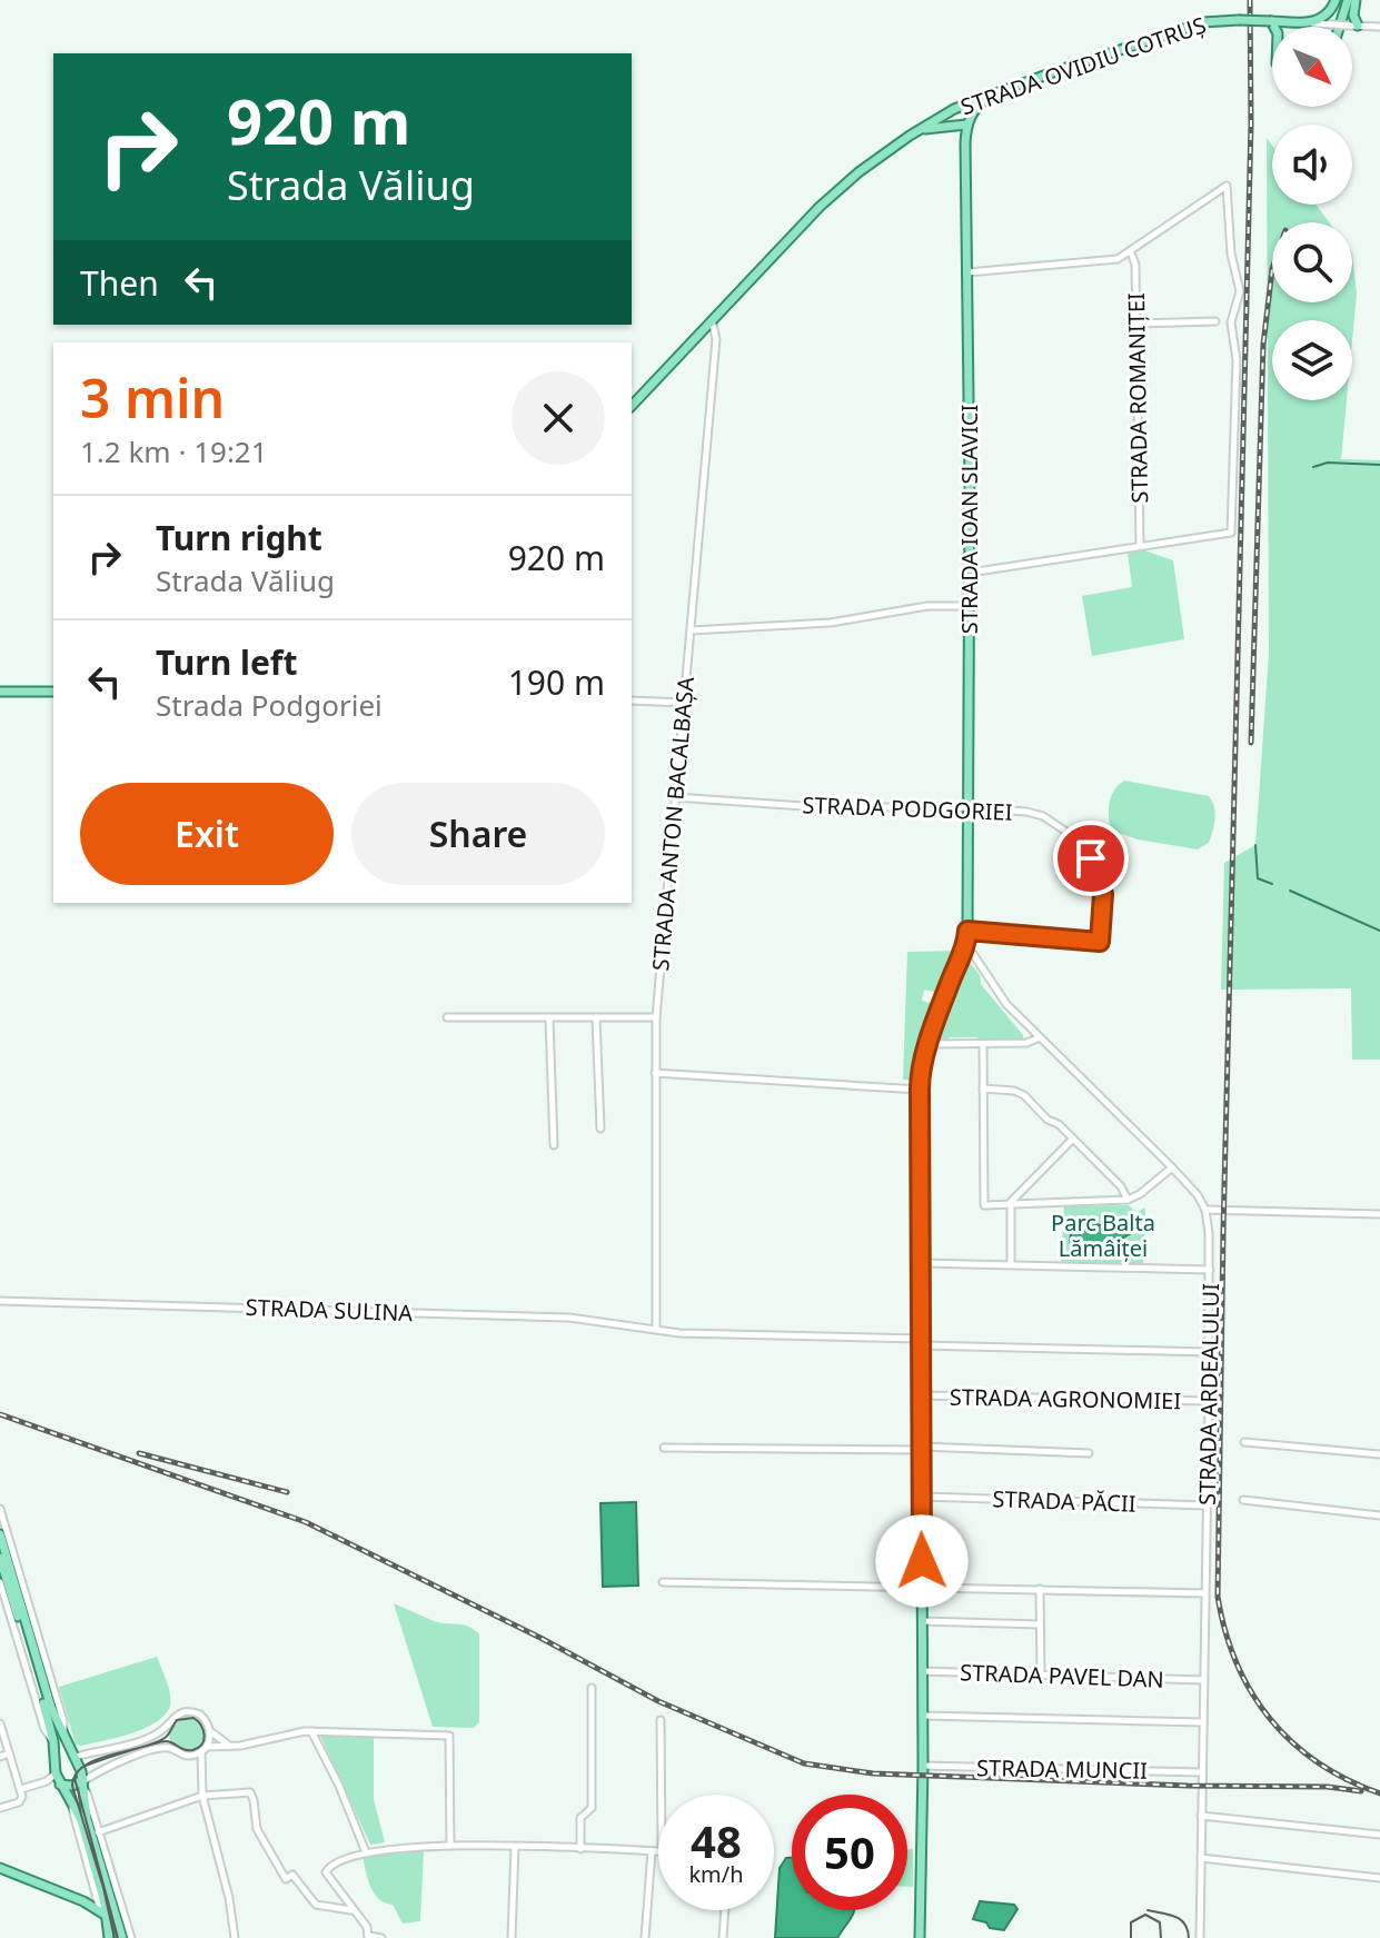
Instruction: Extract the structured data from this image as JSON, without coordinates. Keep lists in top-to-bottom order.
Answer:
{
  "streets": {
    "main road": ["STRADA OVIDIU COTRUȘ", "STRADA IOAN SLAVICI"],
    "street": [
      "STRADA ROMANIȚEI",
      "STRADA PODGORIEI",
      "STRADA ANTON BACALBAȘA",
      "STRADA SULINA",
      "STRADA ARDEALULUI",
      "STRADA AGRONOMIEI",
      "STRADA PĂCII",
      "STRADA PAVEL DAN",
      "STRADA MUNCII"
    ]
  },
  "crossings": [
    ["STRADA OVIDIU COTRUȘ", "STRADA IOAN SLAVICI"],
    ["STRADA OVIDIU COTRUȘ", "STRADA ANTON BACALBAȘA"],
    ["STRADA IOAN SLAVICI", "STRADA PODGORIEI"],
    ["STRADA IOAN SLAVICI", "STRADA SULINA"],
    ["STRADA IOAN SLAVICI", "STRADA AGRONOMIEI"],
    ["STRADA IOAN SLAVICI", "STRADA PĂCII"],
    ["STRADA IOAN SLAVICI", "STRADA PAVEL DAN"],
    ["STRADA IOAN SLAVICI", "STRADA MUNCII"],
    ["STRADA PODGORIEI", "STRADA ANTON BACALBAȘA"],
    ["STRADA ANTON BACALBAȘA", "STRADA SULINA"],
    ["STRADA SULINA", "STRADA ARDEALULUI"],
    ["STRADA ARDEALULUI", "STRADA AGRONOMIEI"],
    ["STRADA ARDEALULUI", "STRADA PĂCII"],
    ["STRADA ARDEALULUI", "STRADA PAVEL DAN"],
    ["STRADA ARDEALULUI", "STRADA MUNCII"]
  ],
  "parks": ["Parc Balta Lămâiței"],
  "north": "bottom right",
  "page": {
    "turn": ["920 m", "Strada Văliug"],
    "then": "Then",
    "heading": ["3 min", "1.2 km · 19:21"],
    "list": [
      {
        "name": "Turn right",
        "note": "Strada Văliug",
        "value": "920 m"
      },
      {
        "name": "Turn left",
        "note": "Strada Podgoriei",
        "value": "190 m"
      }
    ],
    "buttons": ["Exit", "Share"],
    "speed": "48 km/h",
    "limit": "50"
  }
}
